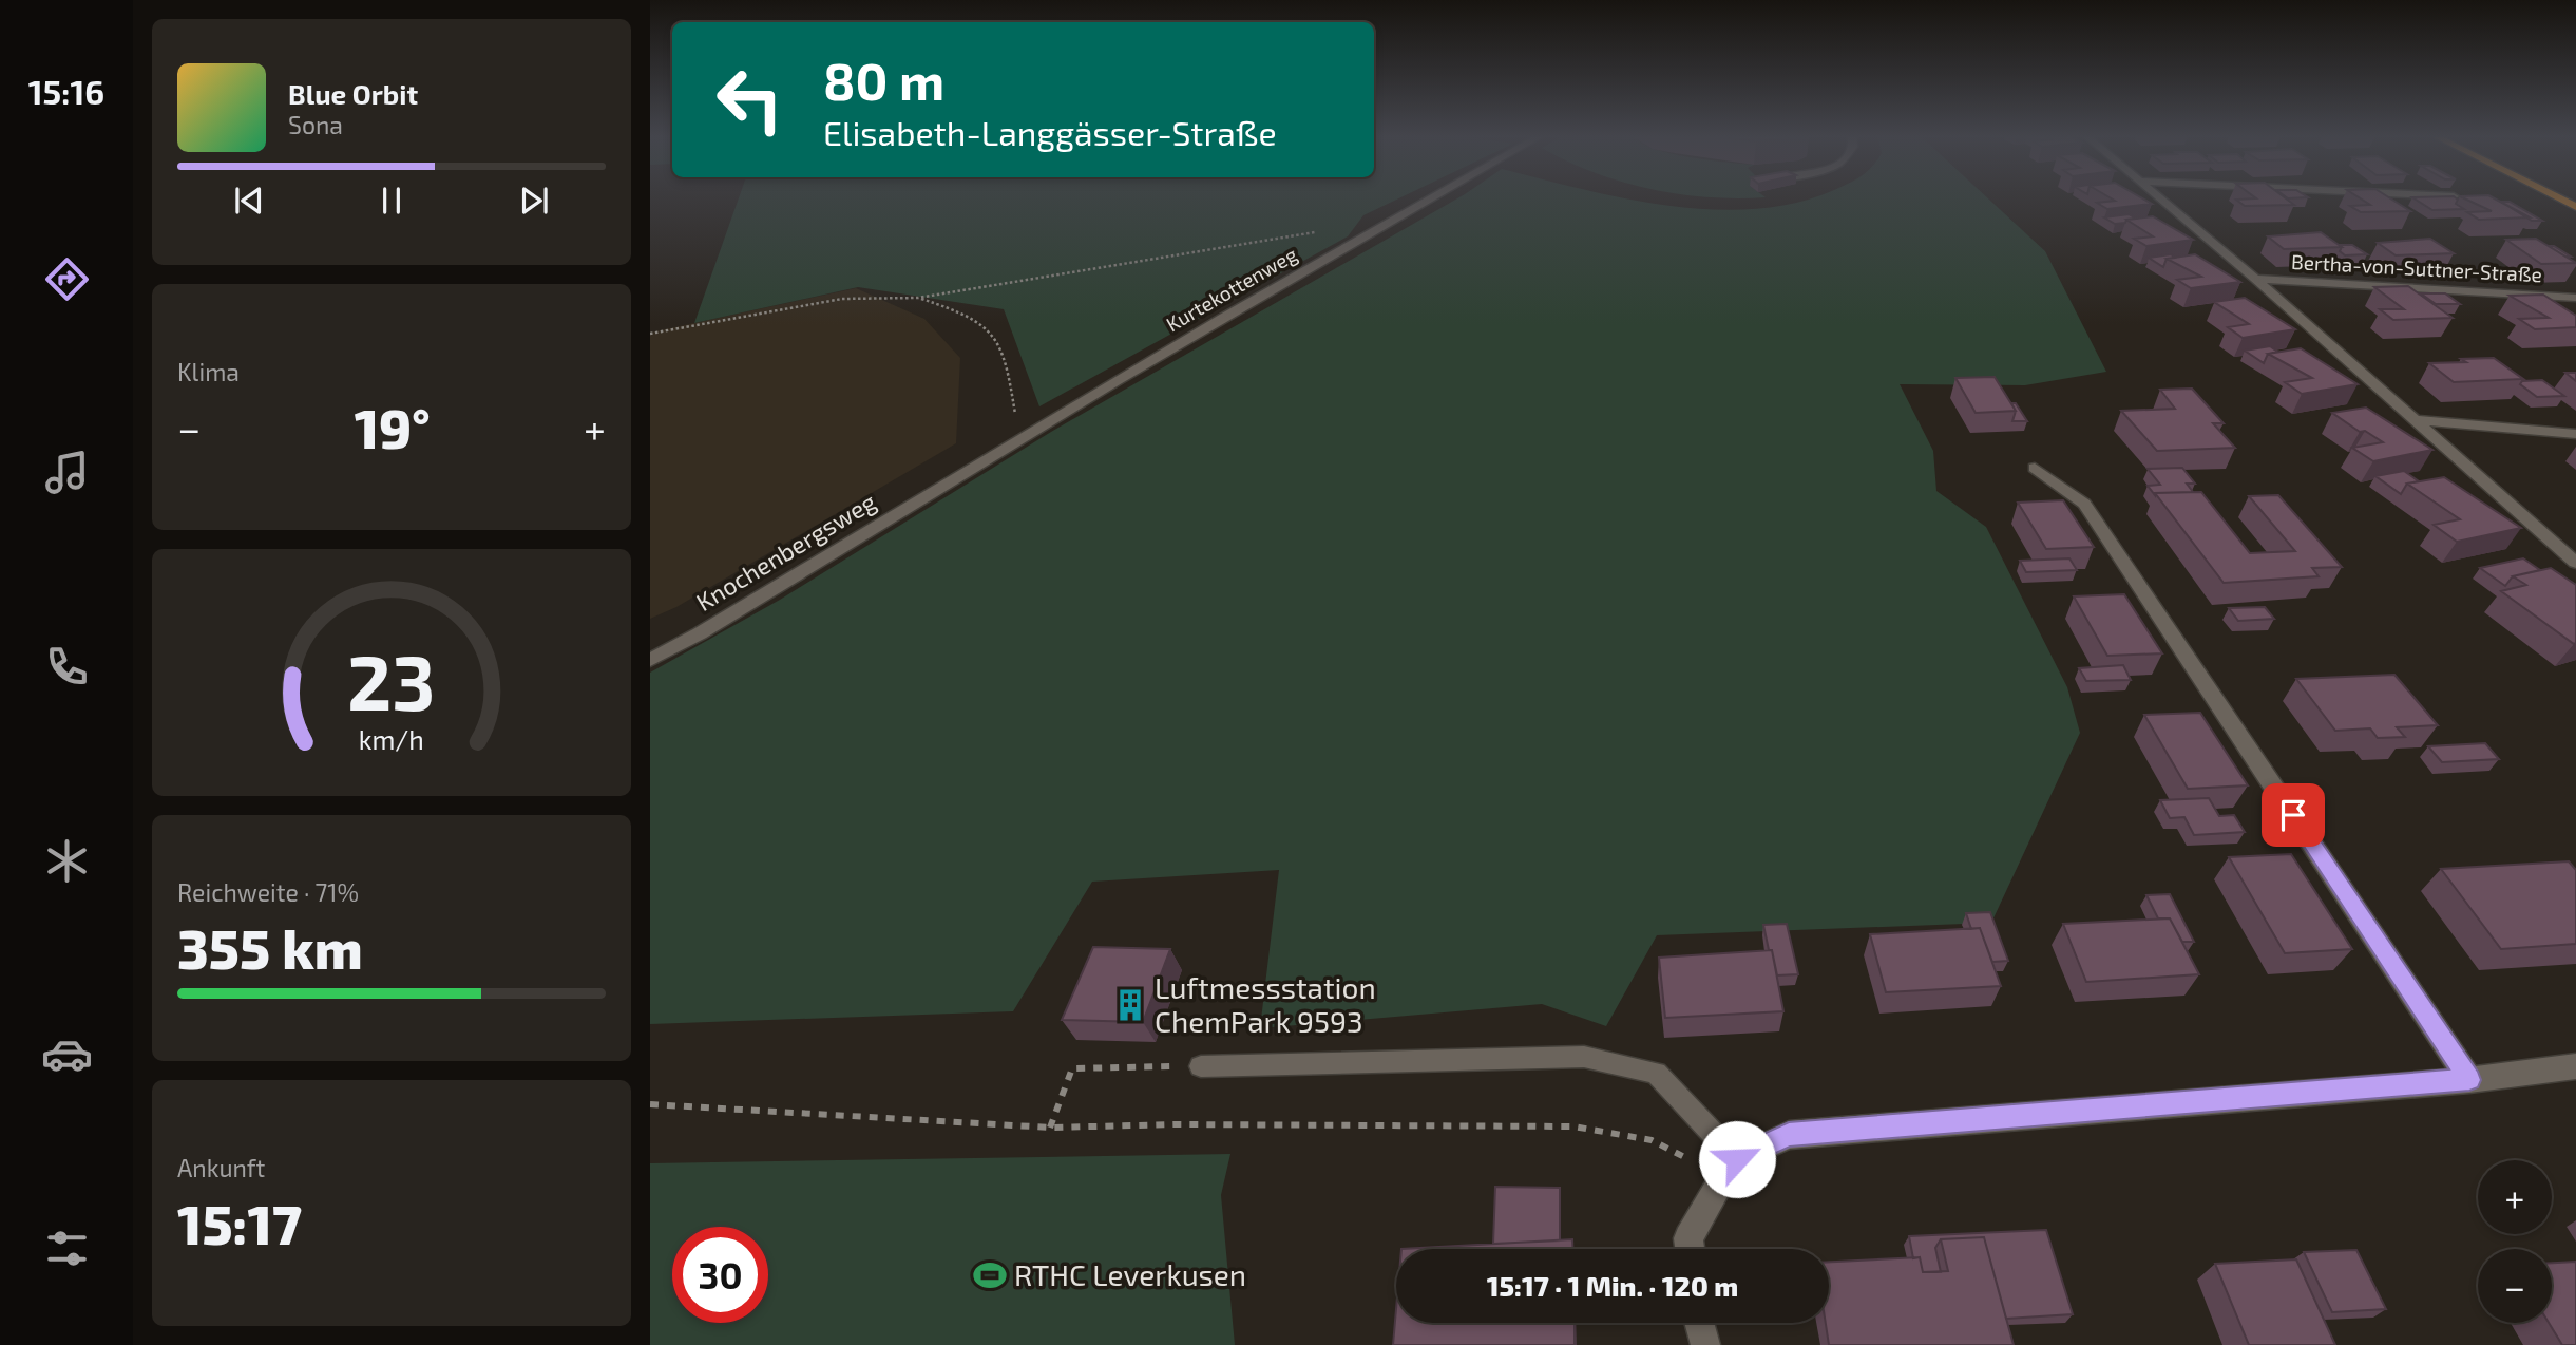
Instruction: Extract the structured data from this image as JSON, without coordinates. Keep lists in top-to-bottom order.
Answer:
{
  "streets": {
    "street": ["Bertha-von-Suttner-Straße", "Kurtekottenweg", "Knochenbergsweg"]
  },
  "crossings": [
    ["Kurtekottenweg", "Knochenbergsweg"]
  ],
  "places": {
    "building": ["Luftmessstation ChemPark 9593"],
    "sports": ["RTHC Leverkusen"]
  },
  "page": {
    "tabs": "15:16",
    "turn": ["80 m", "Elisabeth-Langgässer-Straße"],
    "song": ["Blue Orbit", "Sona"],
    "tile": [
      "Klima",
      ["Reichweite · 71%", "355 km"],
      ["Ankunft", "15:17"]
    ],
    "heat": ["−", "19°", "+"],
    "map_buttons": ["+", "−"],
    "limit": "30",
    "trip": "15:17 · 1 Min. · 120 m",
    "gauge": ["23", "km/h"]
  }
}
